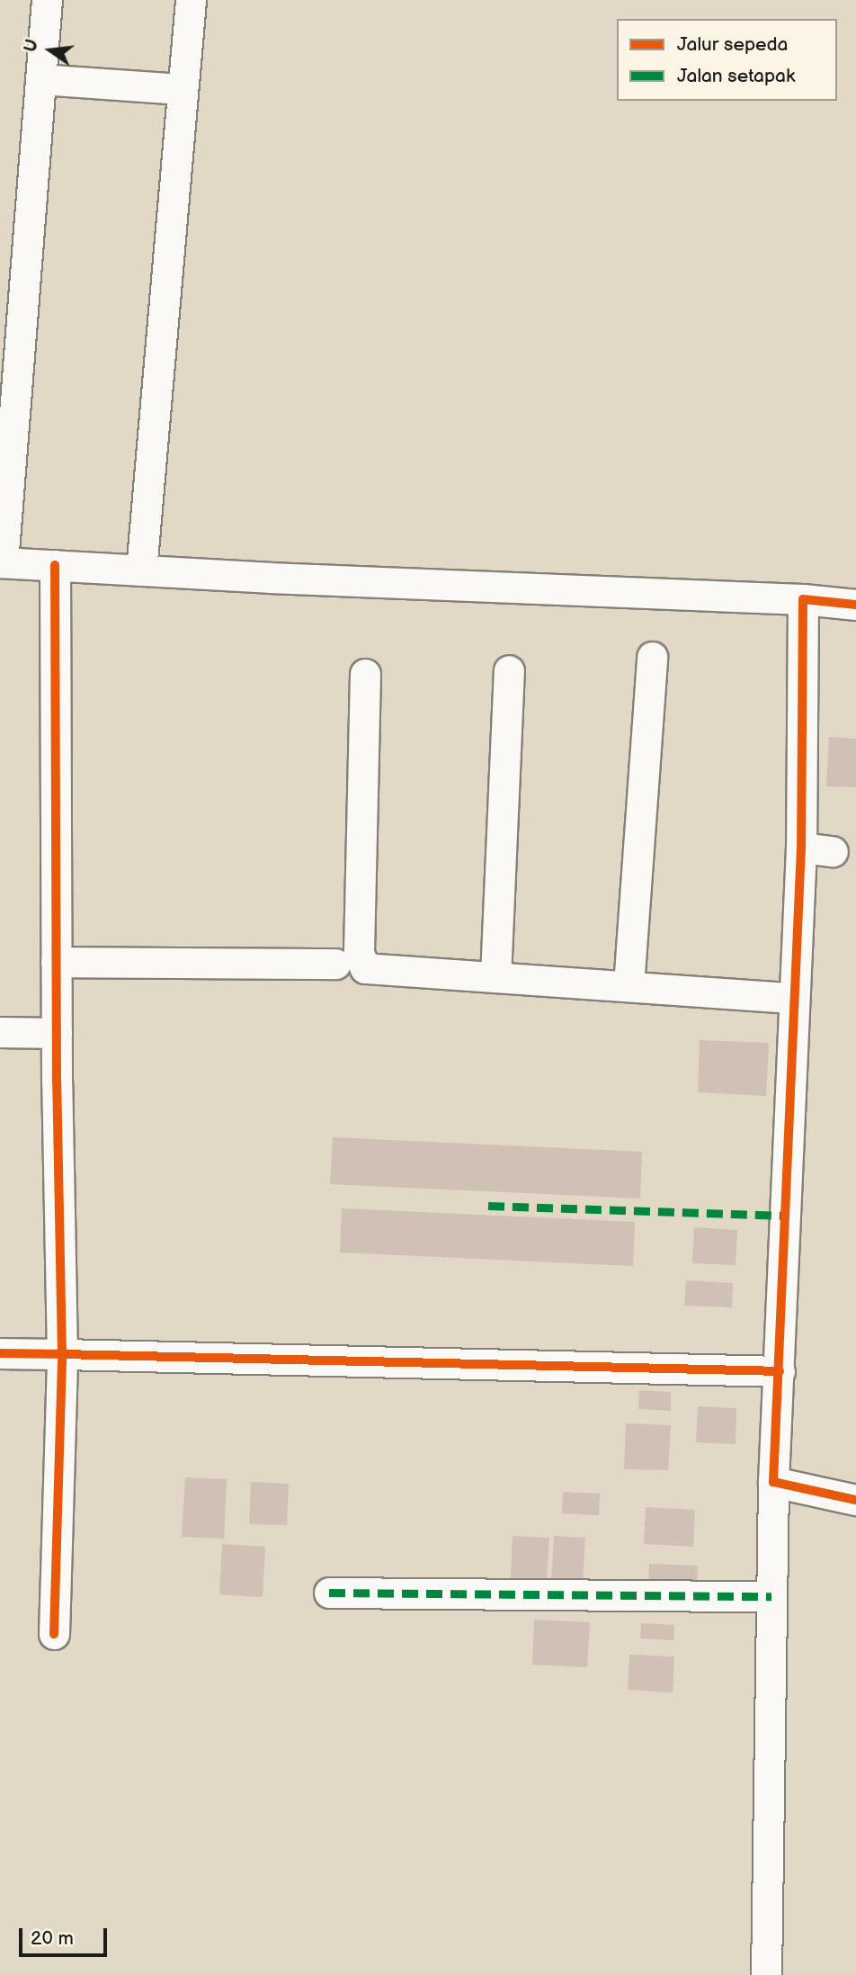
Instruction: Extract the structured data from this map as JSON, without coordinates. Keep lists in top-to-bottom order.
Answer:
{
  "legend": ["Jalur sepeda", "Jalan setapak"],
  "scale_bar": "20 m",
  "north": "left"
}
